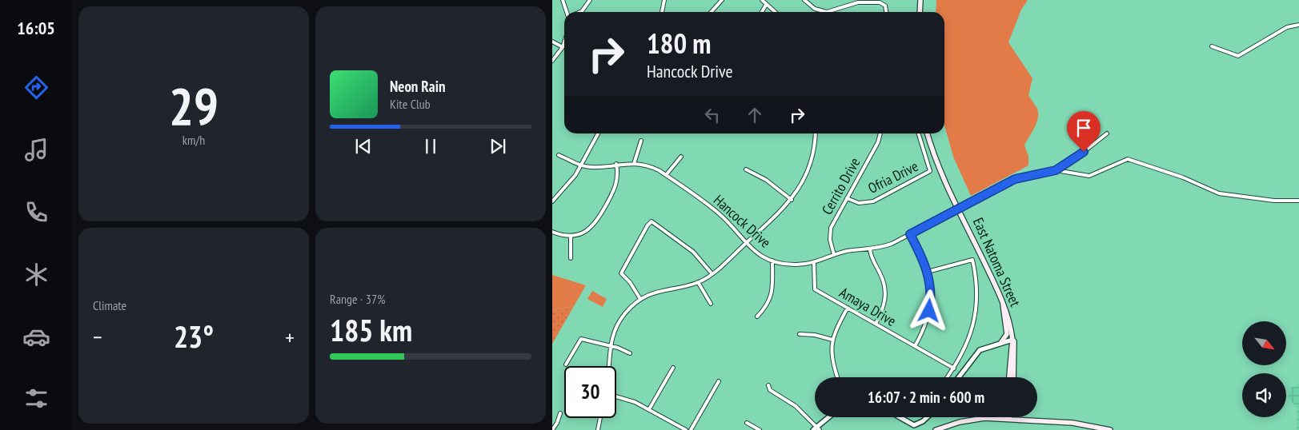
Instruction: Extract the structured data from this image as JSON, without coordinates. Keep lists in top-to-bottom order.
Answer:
{
  "streets": {
    "main road": ["East Natoma Street"],
    "street": [
      "Ofria Drive",
      "Cerrito Drive",
      "Hancock Drive",
      "Amaya Drive"
    ]
  },
  "crossings": [
    ["Ofria Drive", "Cerrito Drive"],
    ["Cerrito Drive", "Hancock Drive"],
    ["Hancock Drive", "East Natoma Street"],
    ["Hancock Drive", "Amaya Drive"]
  ],
  "north": "bottom right",
  "page": {
    "tabs": "16:05",
    "tile": [
      ["29", "km/h"],
      "Climate",
      ["Range · 37%", "185 km"]
    ],
    "turn": ["180 m", "Hancock Drive"],
    "song": ["Neon Rain", "Kite Club"],
    "heat": ["−", "23°", "+"],
    "limit": "30",
    "trip": "16:07 · 2 min · 600 m"
  }
}
